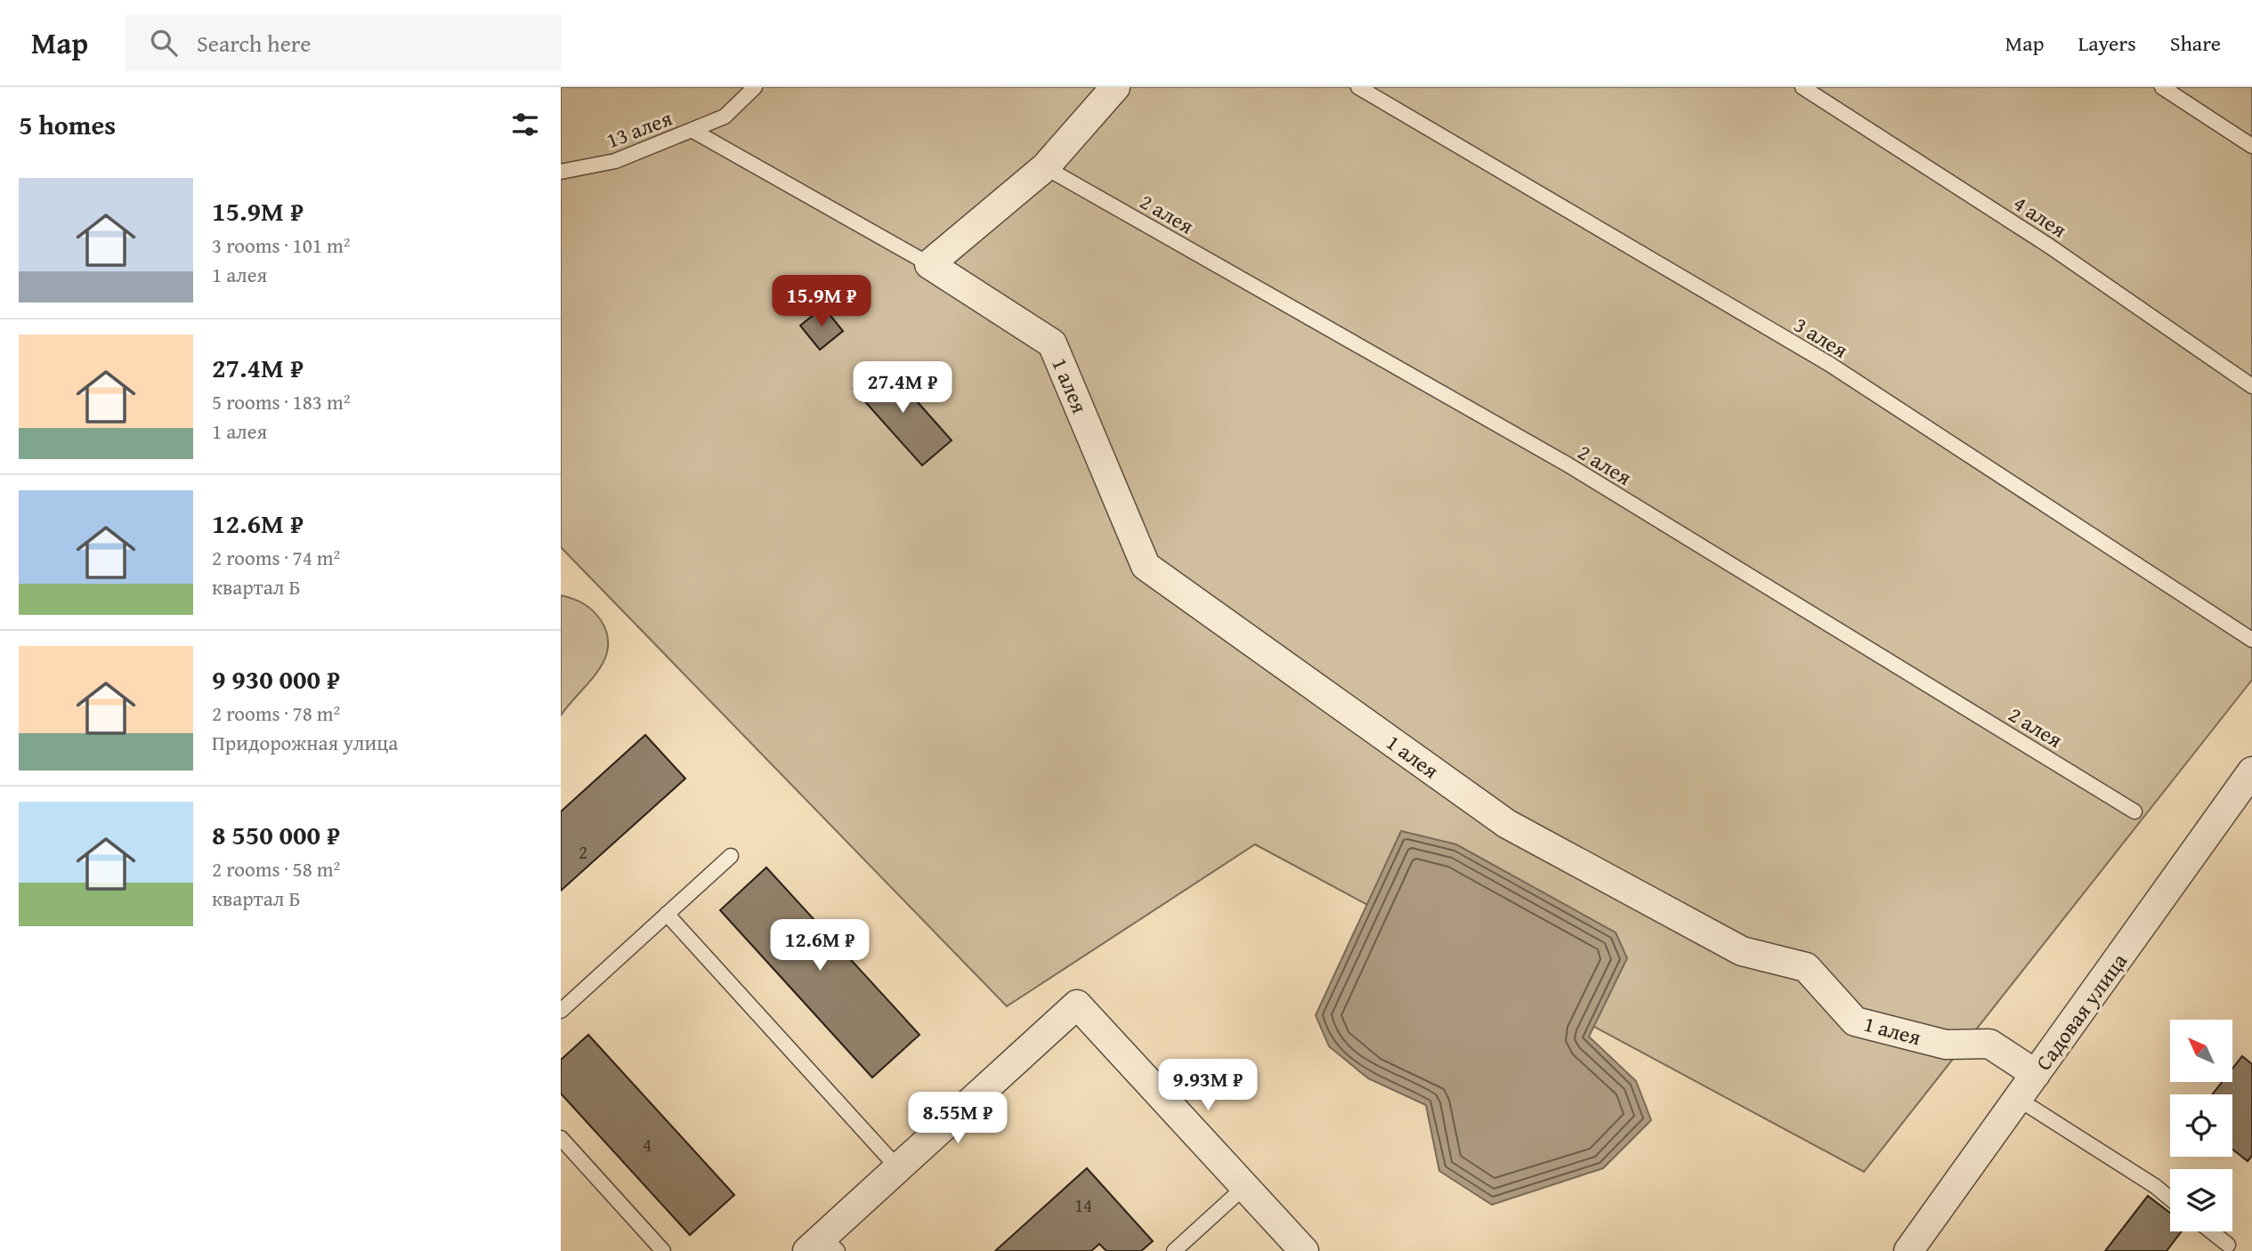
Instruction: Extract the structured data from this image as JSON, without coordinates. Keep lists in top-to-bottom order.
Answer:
{
  "streets": {
    "street": ["1 алея", "Садовая улица"],
    "lane": [
      "13 алея",
      "2 алея",
      "4 алея",
      "3 алея"
    ]
  },
  "crossings": [
    ["1 алея", "Садовая улица"]
  ],
  "house_numbers": ["2", "4", "14"],
  "north": "top left",
  "page": {
    "header": "Map",
    "search": "Search here",
    "nav": ["Map", "Layers", "Share"],
    "heading": "5 homes",
    "list": [
      {
        "name": "15.9M ₽",
        "note": "3 rooms · 101 m² · 1 алея"
      },
      {
        "name": "27.4M ₽",
        "note": "5 rooms · 183 m² · 1 алея"
      },
      {
        "name": "12.6M ₽",
        "note": "2 rooms · 74 m² · квартал Б"
      },
      {
        "name": "9 930 000 ₽",
        "note": "2 rooms · 78 m² · Придорожная улица"
      },
      {
        "name": "8 550 000 ₽",
        "note": "2 rooms · 58 m² · квартал Б"
      }
    ],
    "price": [
      "15.9M ₽",
      "27.4M ₽",
      "12.6M ₽",
      "9.93M ₽",
      "8.55M ₽"
    ]
  }
}
